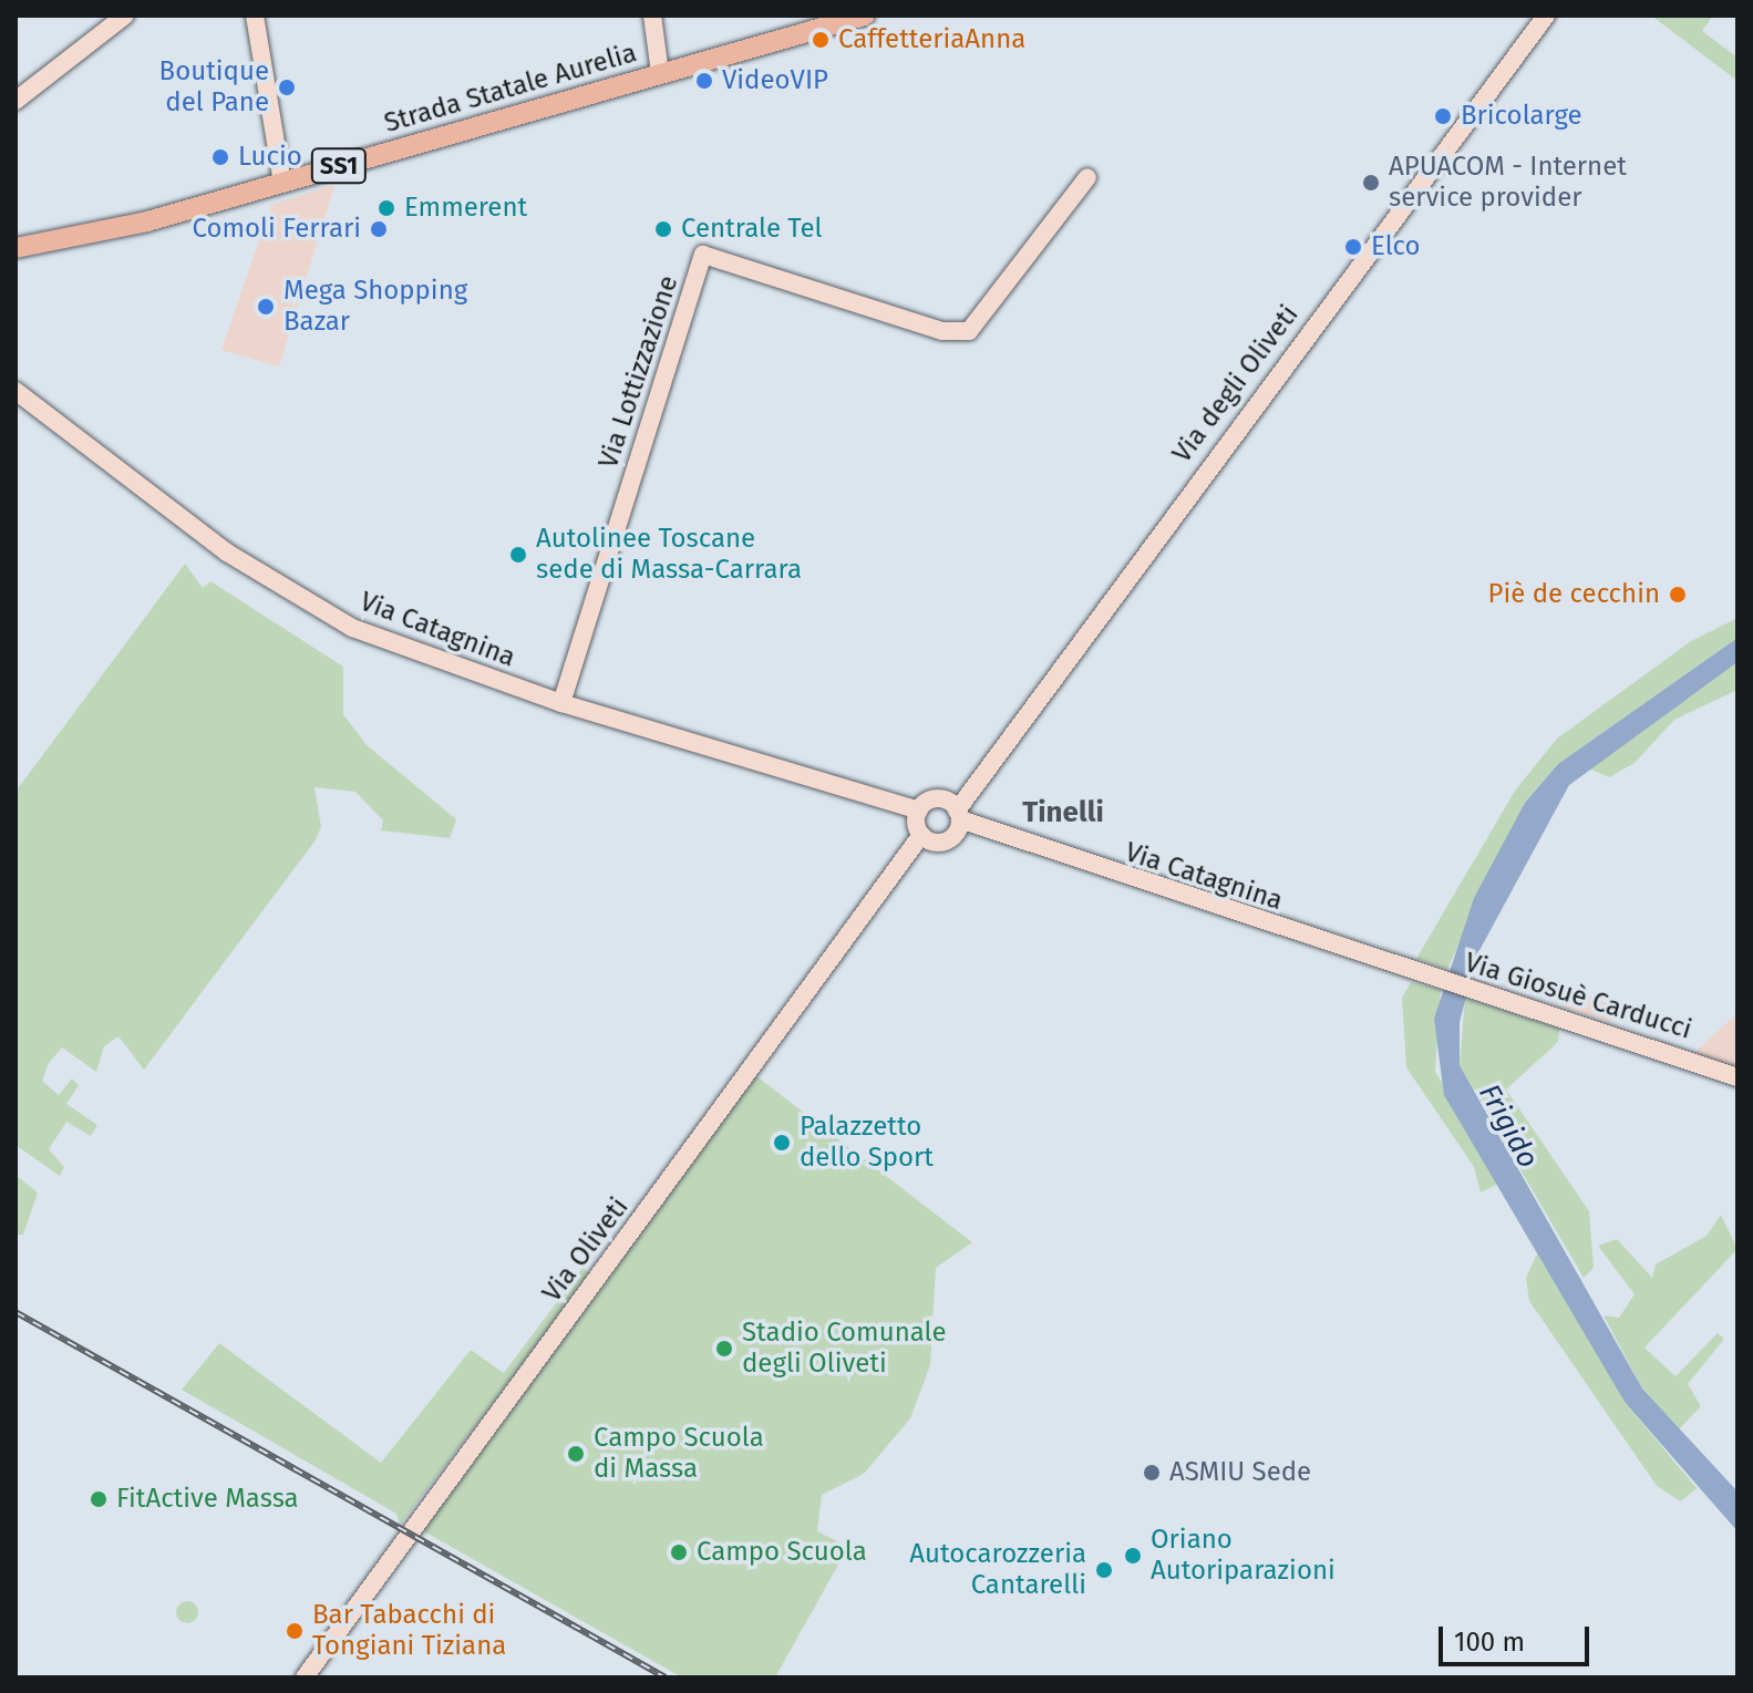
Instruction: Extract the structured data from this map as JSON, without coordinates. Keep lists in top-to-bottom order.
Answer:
{
  "streets": {
    "main road": [
      "Strada Statale Aurelia",
      "SS1",
      "Via Lottizzazione",
      "Via degli Oliveti",
      "Via Catagnina",
      "Via Giosuè Carducci",
      "Via Oliveti"
    ]
  },
  "crossings": [
    ["Via Lottizzazione", "Via Catagnina"],
    ["Via degli Oliveti", "Via Catagnina"],
    ["Via Catagnina", "Via Giosuè Carducci"],
    ["Via Catagnina", "Via Oliveti"]
  ],
  "districts": ["Tinelli"],
  "water": ["Frigido"],
  "places": [
    "CaffetteriaAnna",
    "VideoVIP",
    "Boutique del Pane",
    "Bricolarge",
    "Lucio",
    "APUACOM - Internet service provider",
    "Emmerent",
    "Comoli Ferrari",
    "Centrale Tel",
    "Elco",
    "Mega Shopping Bazar",
    "Autolinee Toscane sede di Massa-Carrara",
    "Piè de cecchin",
    "Palazzetto dello Sport",
    "Stadio Comunale degli Oliveti",
    "Campo Scuola di Massa",
    "ASMIU Sede",
    "FitActive Massa",
    "Campo Scuola",
    "Oriano Autoriparazioni",
    "Autocarozzeria Cantarelli",
    "Bar Tabacchi di Tongiani Tiziana"
  ],
  "scale_bar": "100 m"
}
